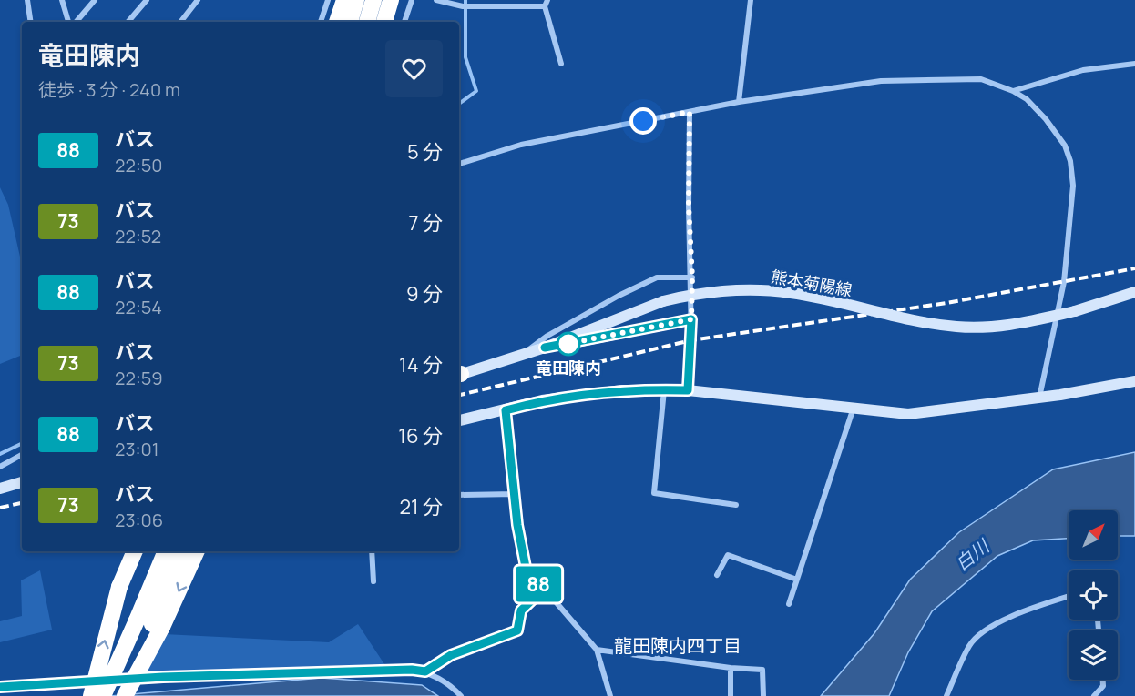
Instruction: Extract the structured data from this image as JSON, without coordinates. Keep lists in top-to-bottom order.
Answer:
{
  "streets": {
    "main road": ["熊本菊陽線"]
  },
  "districts": ["龍田陳内四丁目"],
  "water": ["白川"],
  "places": ["竜田陳内"],
  "lines": ["bus line 88"],
  "north": "top right",
  "page": {
    "on_map": "88",
    "heading": ["竜田陳内", "徒歩 · 3 分 · 240 m"],
    "list": [
      {
        "mark": "88",
        "name": "バス",
        "note": "22:50",
        "value": "5 分"
      },
      {
        "mark": "73",
        "name": "バス",
        "note": "22:52",
        "value": "7 分"
      },
      {
        "mark": "88",
        "name": "バス",
        "note": "22:54",
        "value": "9 分"
      },
      {
        "mark": "73",
        "name": "バス",
        "note": "22:59",
        "value": "14 分"
      },
      {
        "mark": "88",
        "name": "バス",
        "note": "23:01",
        "value": "16 分"
      },
      {
        "mark": "73",
        "name": "バス",
        "note": "23:06",
        "value": "21 分"
      }
    ]
  }
}
